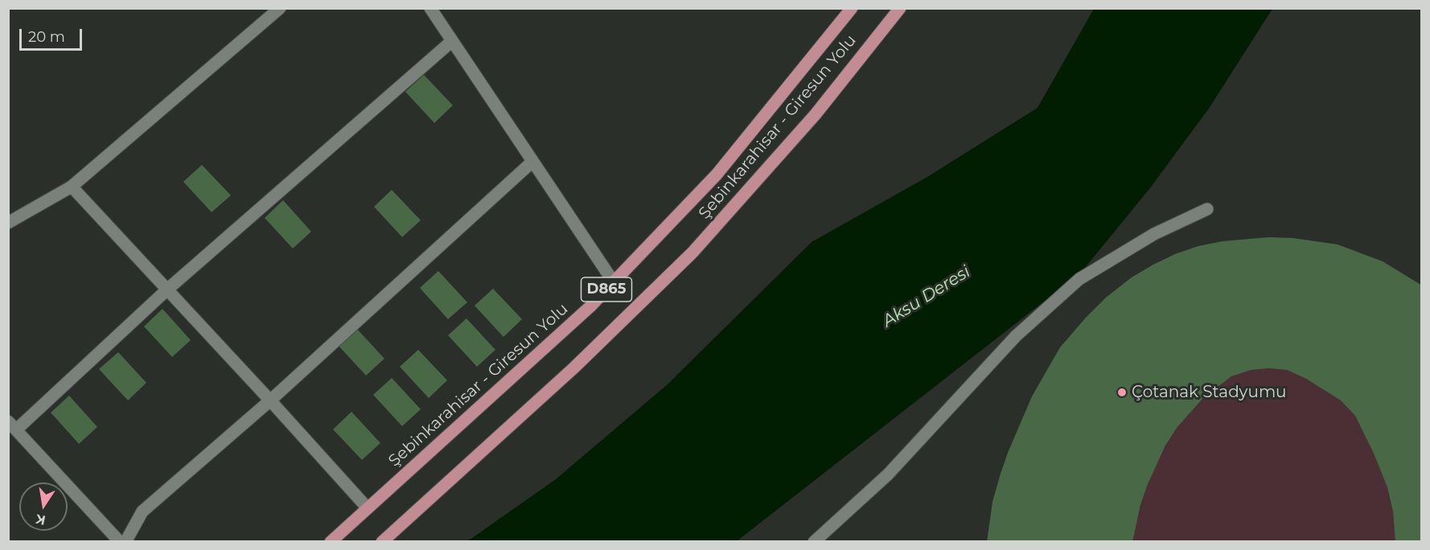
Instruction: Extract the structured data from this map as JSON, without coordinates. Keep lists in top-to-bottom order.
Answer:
{
  "streets": {
    "main road": ["Şebinkarahisar - Giresun Yolu", "D865"]
  },
  "water": ["Aksu Deresi"],
  "places": ["Çotanak Stadyumu"],
  "scale_bar": "20 m",
  "north": "bottom"
}
